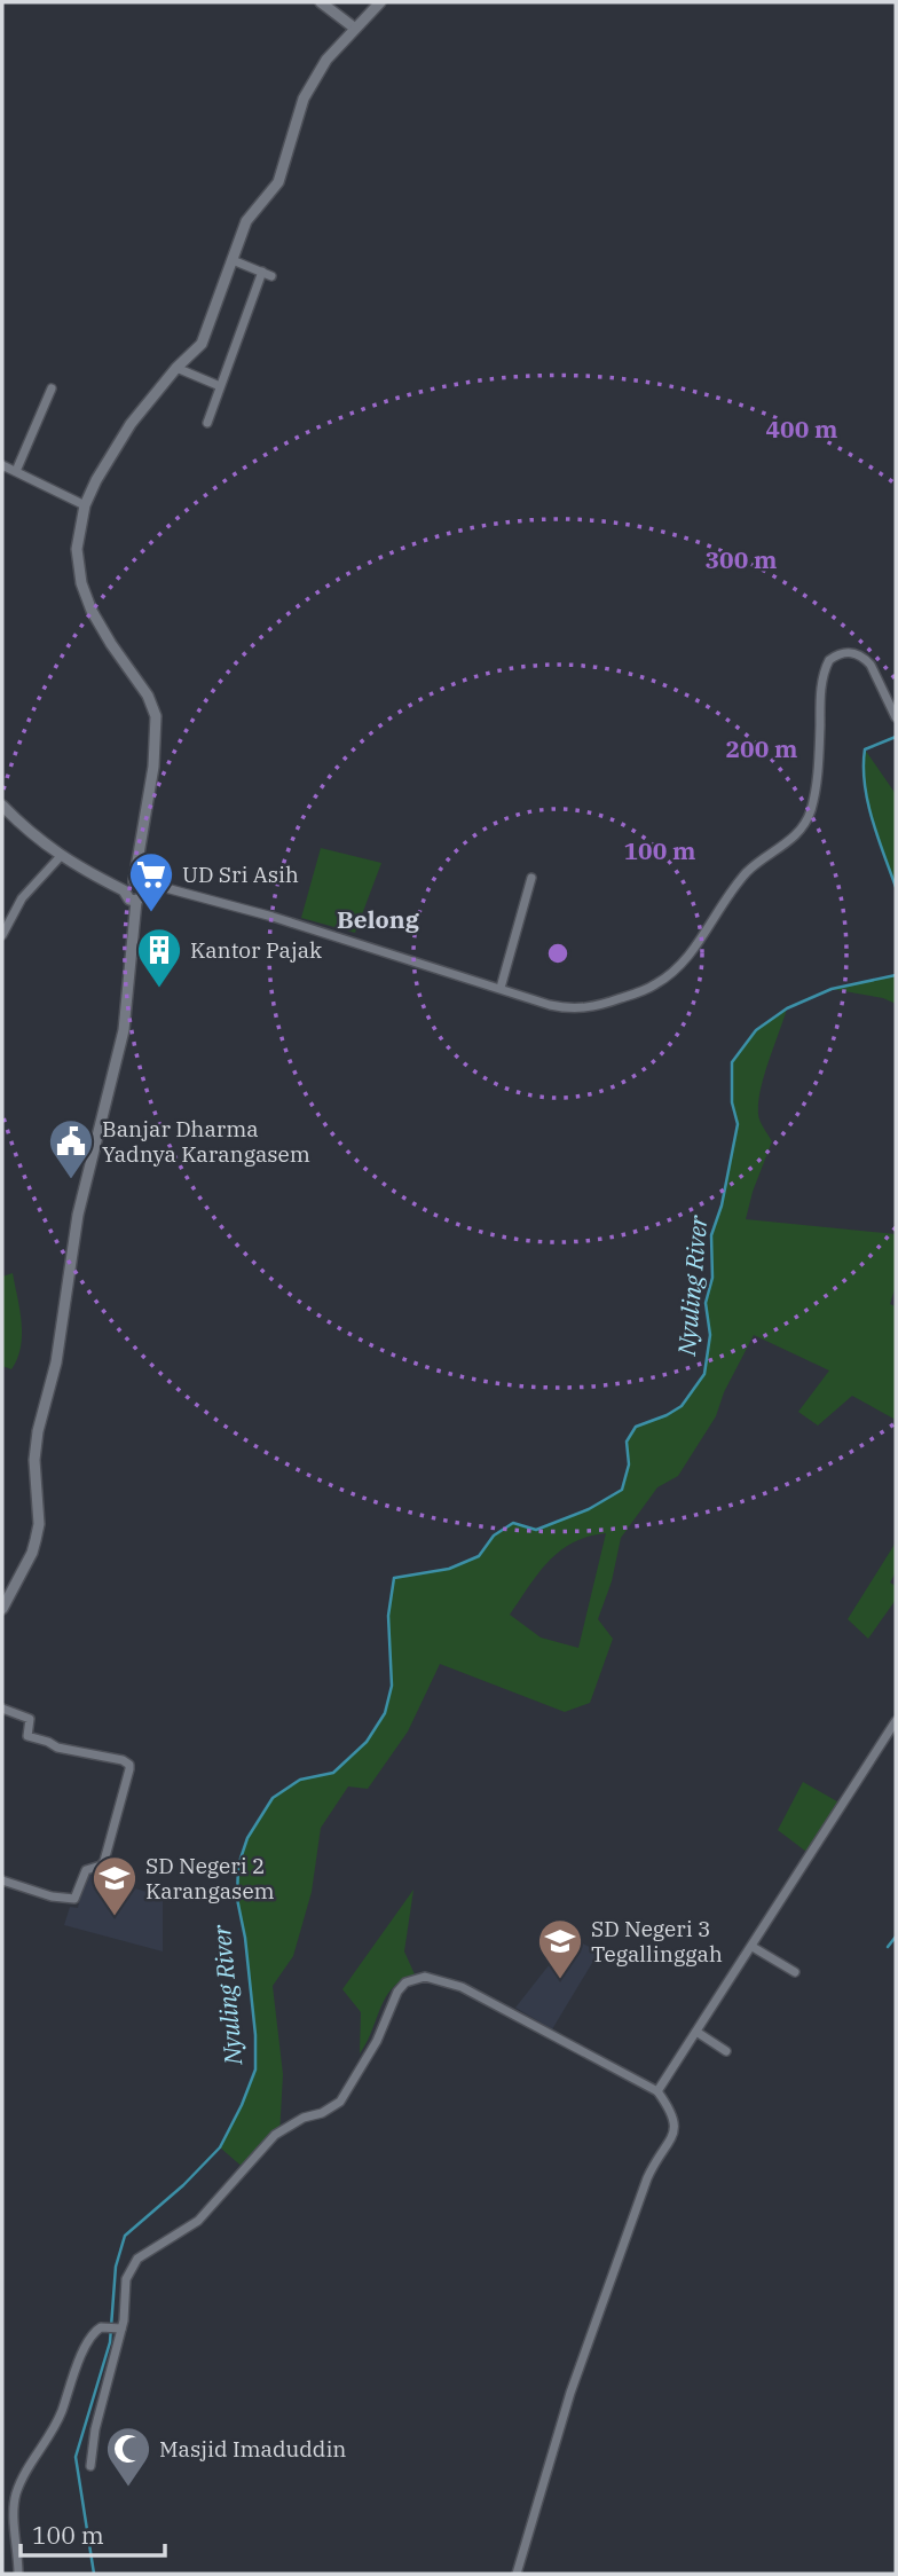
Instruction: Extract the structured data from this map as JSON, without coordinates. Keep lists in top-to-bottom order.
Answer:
{
  "districts": ["Belong"],
  "water": ["Nyuling River"],
  "places": {
    "supermarket": ["UD Sri Asih"],
    "building": ["Kantor Pajak"],
    "public building": ["Banjar Dharma Yadnya Karangasem"],
    "school or university": ["SD Negeri 2 Karangasem", "SD Negeri 3 Tegallinggah"],
    "mosque": ["Masjid Imaduddin"]
  },
  "scale_bar": "100 m",
  "rings": [
    "400 m",
    "300 m",
    "200 m",
    "100 m"
  ]
}
